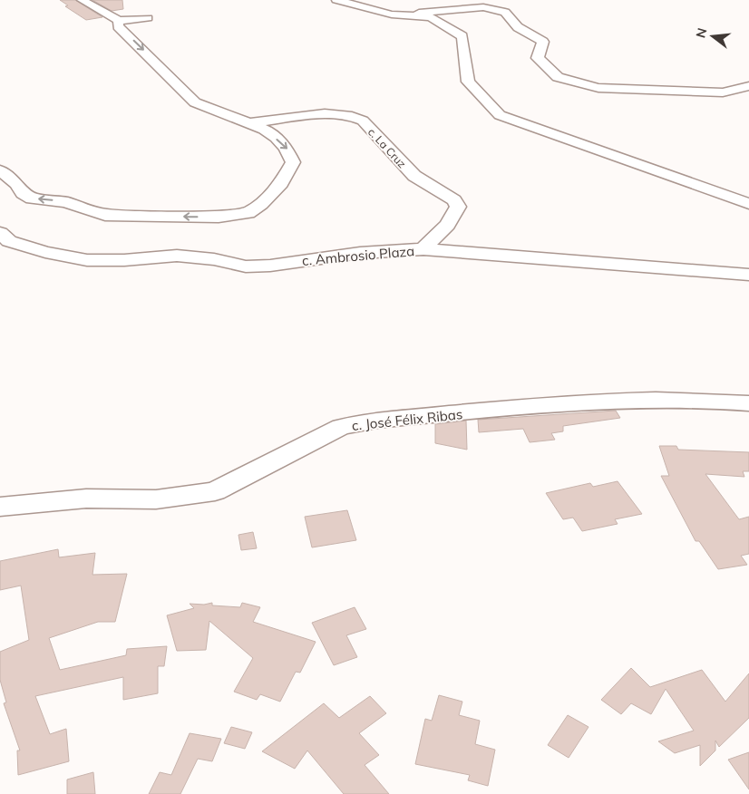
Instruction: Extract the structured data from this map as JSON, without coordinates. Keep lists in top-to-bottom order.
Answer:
{
  "streets": {
    "street": ["c. La Cruz", "c. Ambrosio Plaza", "c. José Félix Ribas"]
  },
  "crossings": [
    ["c. La Cruz", "c. Ambrosio Plaza"]
  ],
  "north": "left"
}
